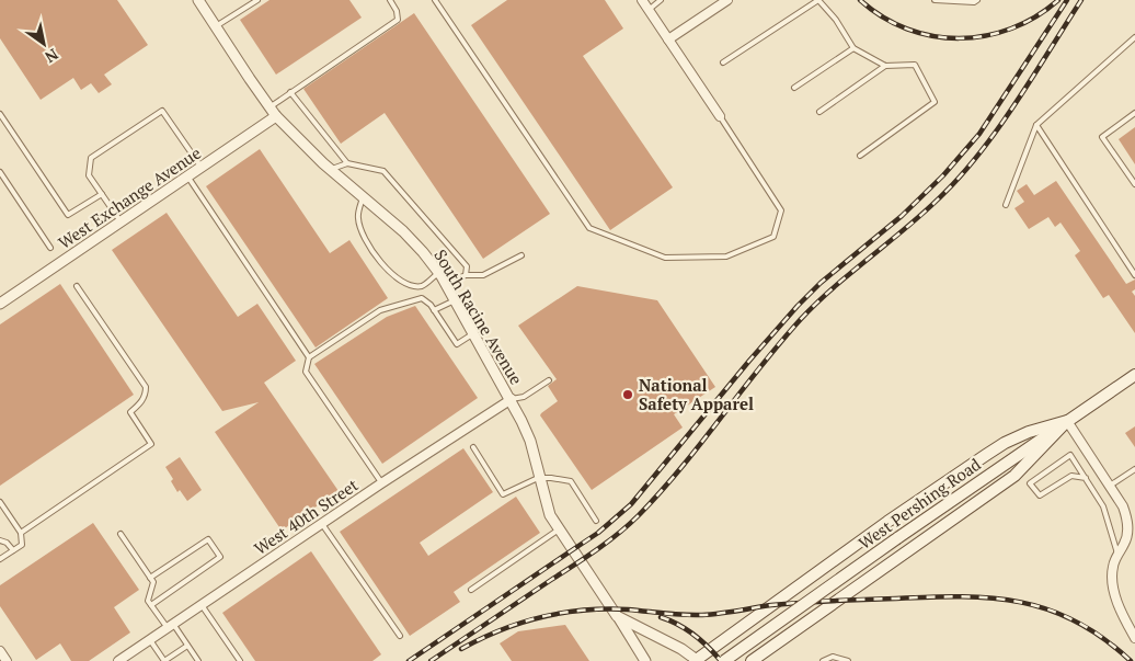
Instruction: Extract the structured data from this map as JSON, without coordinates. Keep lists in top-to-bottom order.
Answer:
{
  "streets": {
    "main road": ["West Pershing Road"],
    "street": ["West Exchange Avenue", "South Racine Avenue", "West 40th Street"]
  },
  "crossings": [
    ["West Exchange Avenue", "South Racine Avenue"],
    ["South Racine Avenue", "West 40th Street"]
  ],
  "places": ["National Safety Apparel"],
  "north": "bottom right"
}
